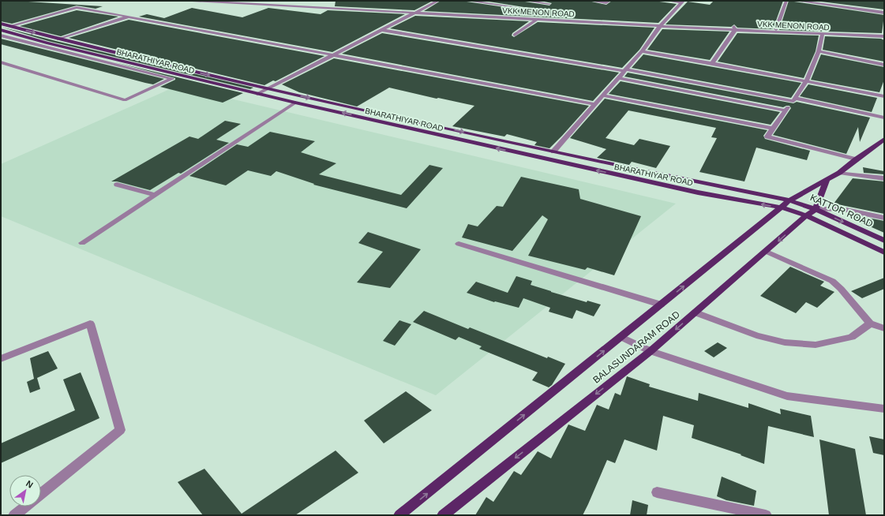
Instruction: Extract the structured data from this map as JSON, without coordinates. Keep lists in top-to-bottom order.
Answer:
{
  "streets": {
    "main road": ["BHARATHIYAR ROAD", "KATTOR ROAD", "BALASUNDARAM ROAD"],
    "street": ["VKK MENON ROAD"]
  },
  "crossings": [
    ["BHARATHIYAR ROAD", "KATTOR ROAD"],
    ["BHARATHIYAR ROAD", "BALASUNDARAM ROAD"],
    ["KATTOR ROAD", "BALASUNDARAM ROAD"]
  ],
  "north": "top right"
}
